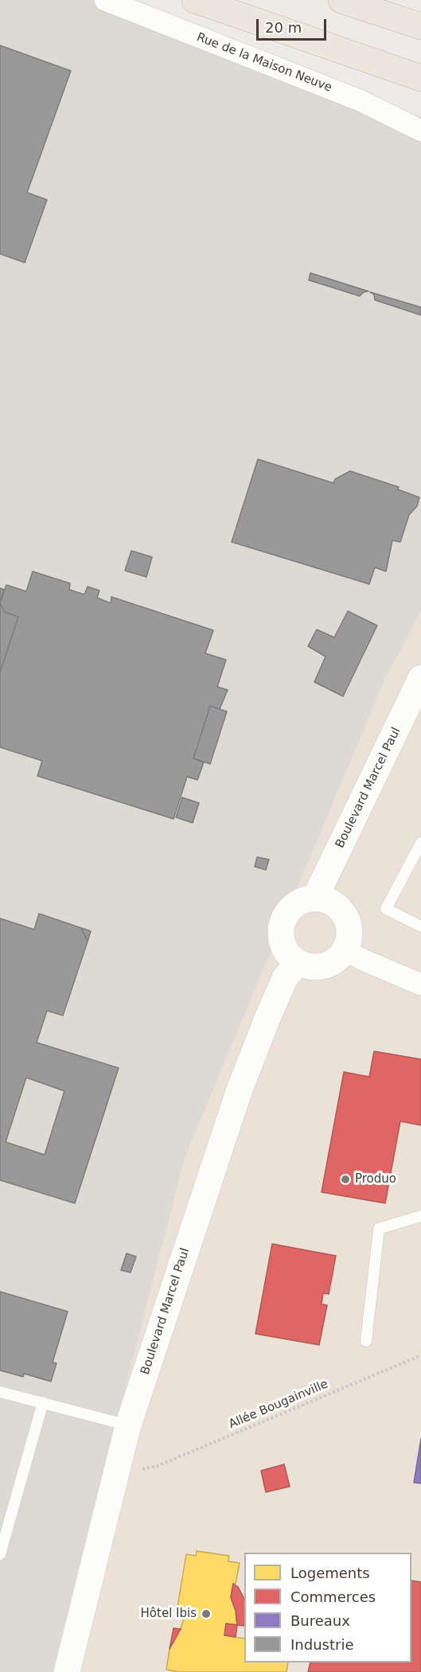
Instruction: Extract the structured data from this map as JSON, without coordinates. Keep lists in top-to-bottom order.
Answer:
{
  "streets": {
    "street": ["Rue de la Maison Neuve", "Boulevard Marcel Paul"],
    "path": ["Allée Bougainville"]
  },
  "places": ["Produo", "Hôtel Ibis"],
  "legend": [
    "Logements",
    "Commerces",
    "Bureaux",
    "Industrie"
  ],
  "scale_bar": "20 m"
}
